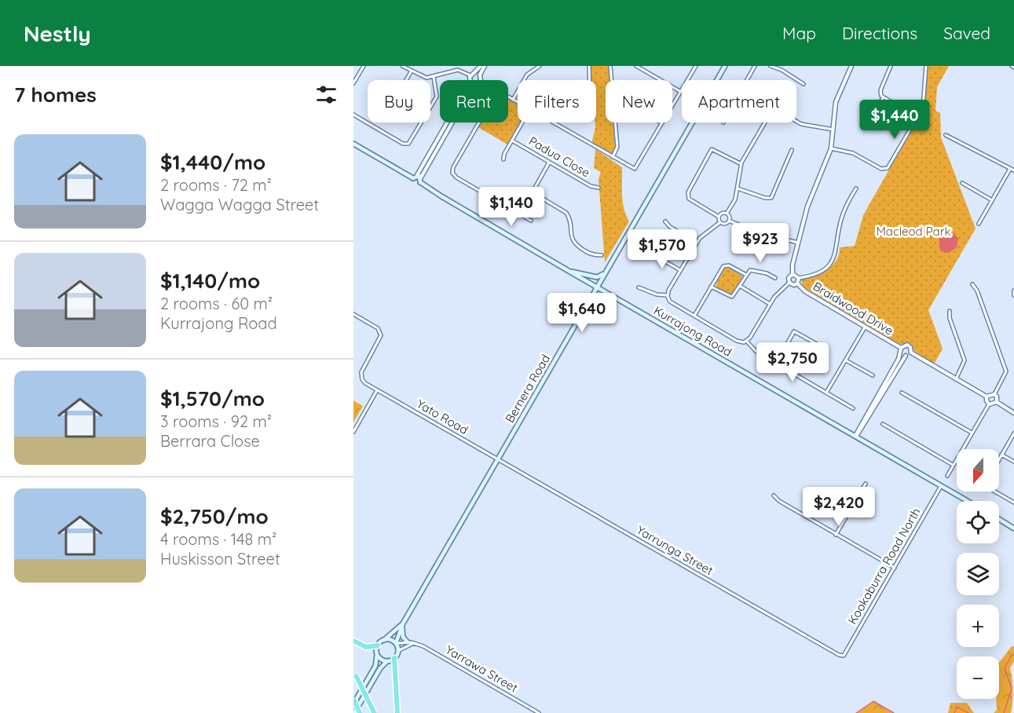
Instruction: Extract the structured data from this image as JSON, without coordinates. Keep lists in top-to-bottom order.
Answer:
{
  "streets": {
    "main road": ["Kurrajong Road", "Bernera Road"],
    "street": [
      "Padua Close",
      "Braidwood Drive",
      "Yato Road",
      "Yarrunga Street",
      "Kookaburra Road North",
      "Yarrawa Street"
    ]
  },
  "crossings": [
    ["Kurrajong Road", "Bernera Road"],
    ["Kurrajong Road", "Kookaburra Road North"],
    ["Bernera Road", "Yato Road"],
    ["Bernera Road", "Yarrunga Street"],
    ["Bernera Road", "Yarrawa Street"],
    ["Yato Road", "Yarrunga Street"],
    ["Yarrunga Street", "Kookaburra Road North"]
  ],
  "parks": ["Macleod Park"],
  "north": "bottom",
  "page": {
    "header": "Nestly",
    "nav": ["Map", "Directions", "Saved"],
    "heading": "7 homes",
    "chip": [
      "Buy",
      "Rent",
      "Filters",
      "New",
      "Apartment"
    ],
    "price": [
      "$1,440",
      "$1,140",
      "$923",
      "$1,570",
      "$1,640",
      "$2,750",
      "$2,420"
    ],
    "list": [
      {
        "name": "$1,440/mo",
        "note": "2 rooms · 72 m² · Wagga Wagga Street"
      },
      {
        "name": "$1,140/mo",
        "note": "2 rooms · 60 m² · Kurrajong Road"
      },
      {
        "name": "$1,570/mo",
        "note": "3 rooms · 92 m² · Berrara Close"
      },
      {
        "name": "$2,750/mo",
        "note": "4 rooms · 148 m² · Huskisson Street"
      }
    ],
    "map_buttons": ["+", "−"]
  }
}
